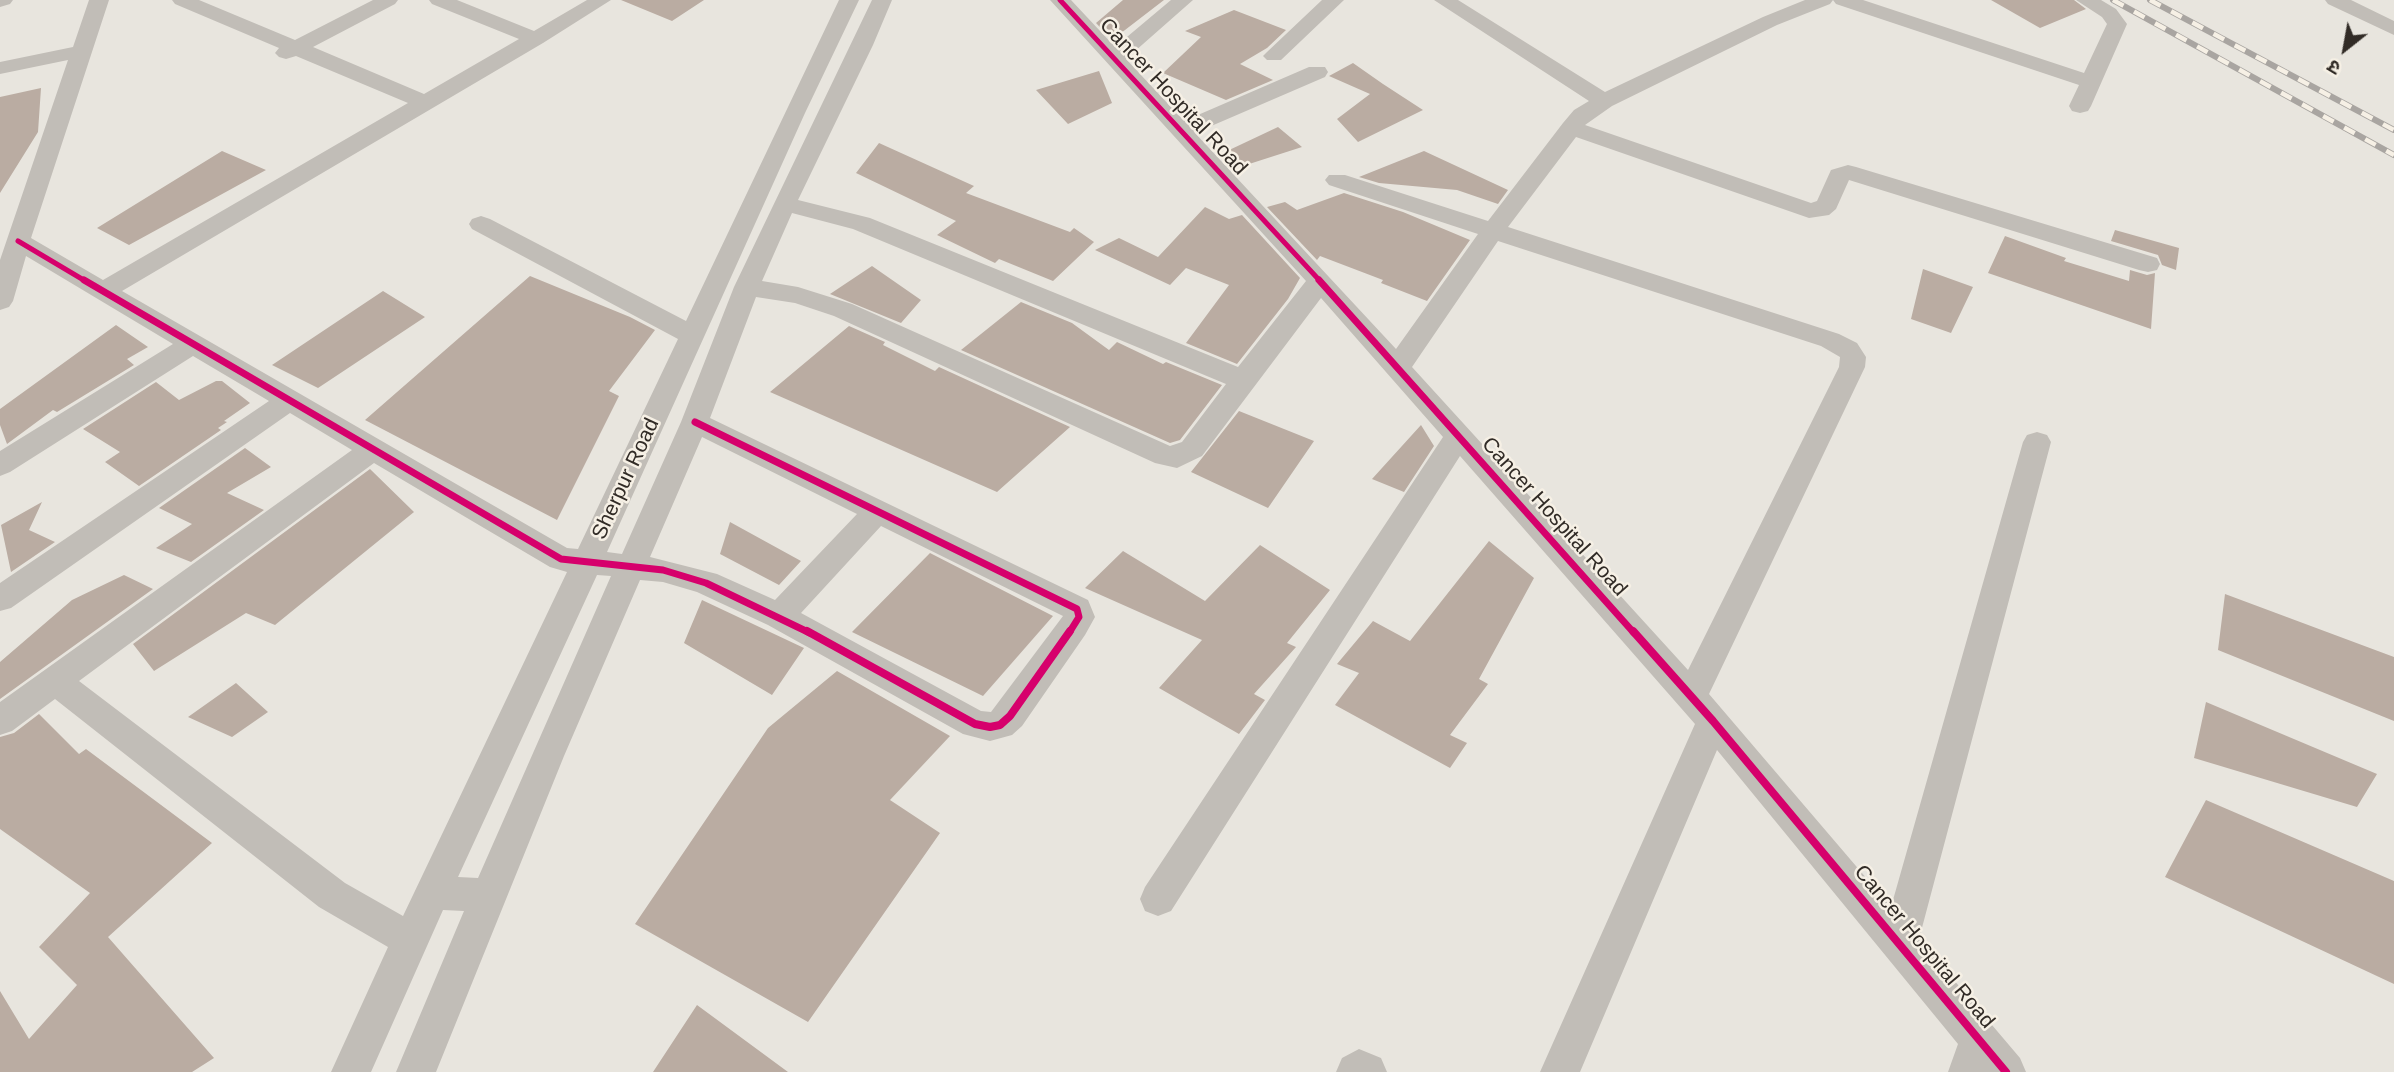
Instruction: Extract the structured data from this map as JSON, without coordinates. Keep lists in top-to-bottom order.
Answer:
{
  "streets": {
    "street": ["Cancer Hospital Road", "Sherpur Road"]
  },
  "north": "bottom left"
}
